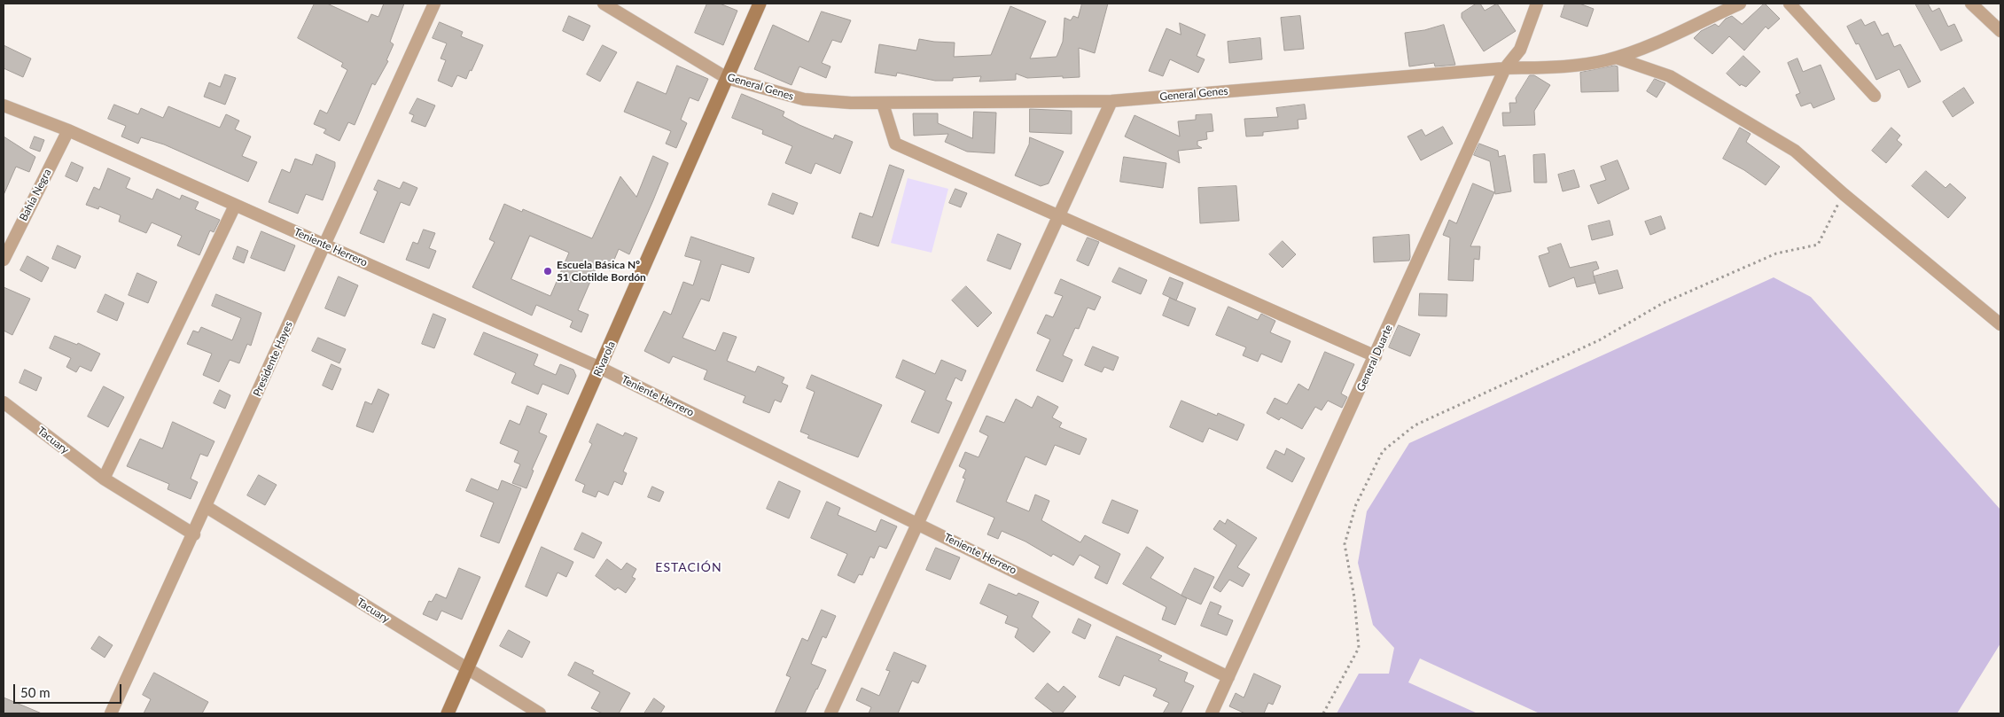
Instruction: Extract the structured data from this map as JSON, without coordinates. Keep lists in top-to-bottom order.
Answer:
{
  "streets": {
    "street": [
      "General Genes",
      "Bahía Negra",
      "Teniente Herrero",
      "General Duarte",
      "Presidente Hayes",
      "Rivarola",
      "Tacuary"
    ]
  },
  "crossings": [
    ["General Genes", "General Duarte"],
    ["General Genes", "Rivarola"],
    ["Bahía Negra", "Teniente Herrero"],
    ["Teniente Herrero", "General Duarte"],
    ["Teniente Herrero", "Presidente Hayes"],
    ["Teniente Herrero", "Rivarola"],
    ["Presidente Hayes", "Tacuary"],
    ["Rivarola", "Tacuary"]
  ],
  "districts": ["ESTACIÓN"],
  "places": ["Escuela Básica Nº 51 Clotilde Bordón"],
  "scale_bar": "50 m"
}
